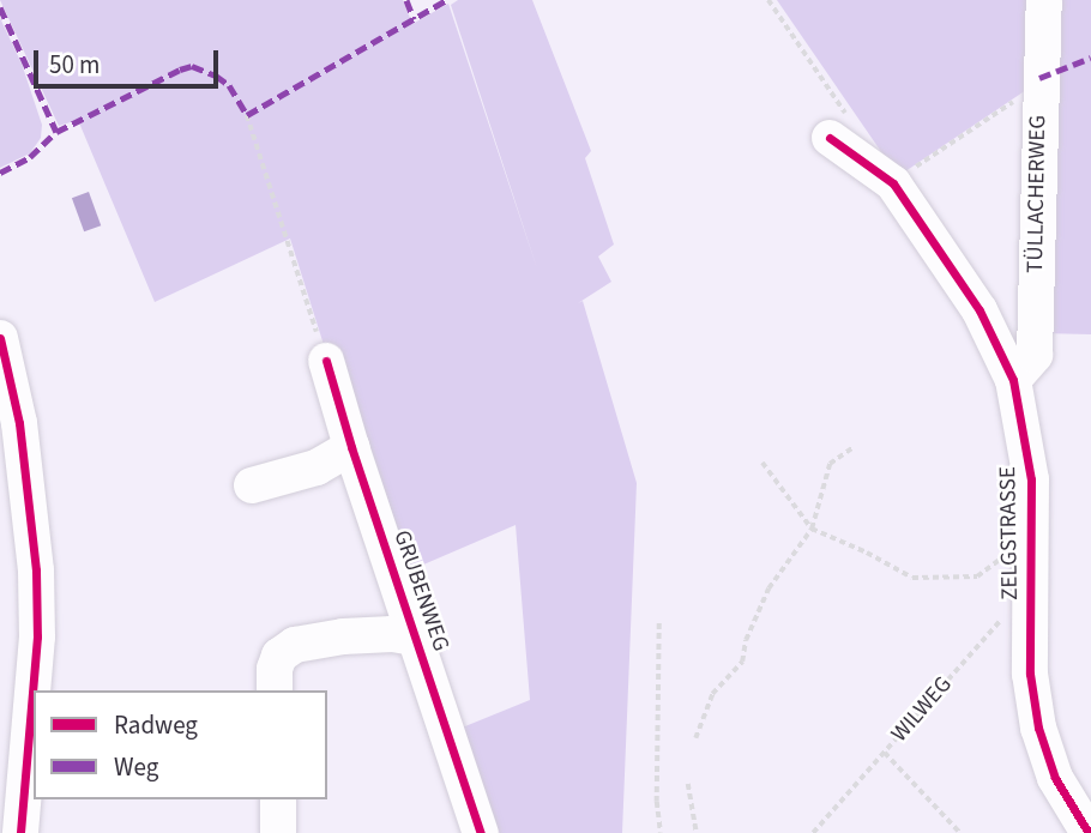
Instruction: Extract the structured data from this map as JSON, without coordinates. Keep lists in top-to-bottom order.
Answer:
{
  "streets": {
    "street": ["TÜLLACHERWEG", "ZELGSTRASSE", "GRUBENWEG"],
    "path": ["WILWEG"]
  },
  "crossings": [
    ["TÜLLACHERWEG", "ZELGSTRASSE"],
    ["ZELGSTRASSE", "WILWEG"]
  ],
  "legend": ["Radweg", "Weg"],
  "scale_bar": "50 m"
}
